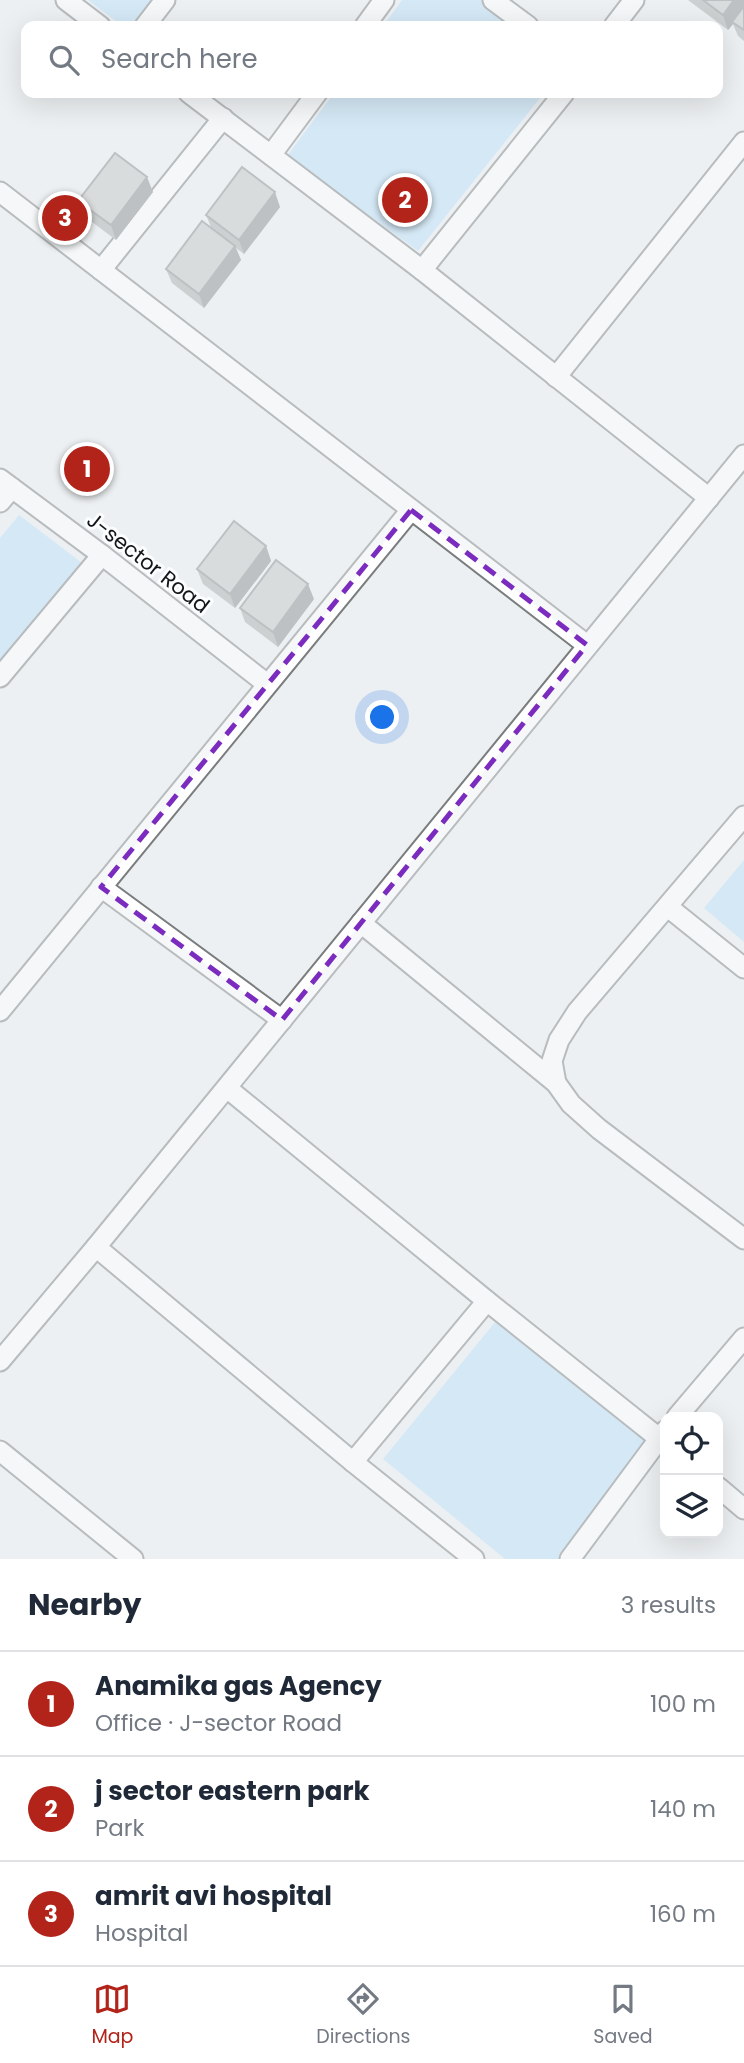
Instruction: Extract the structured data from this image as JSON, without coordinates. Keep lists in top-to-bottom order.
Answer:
{
  "streets": {
    "street": ["J-sector Road"]
  },
  "page": {
    "search": "Search here",
    "pins": ["2", "3", "1"],
    "heading": ["Nearby", "3 results"],
    "list": [
      {
        "mark": "1",
        "name": "Anamika gas Agency",
        "note": "Office · J-sector Road",
        "value": "100 m"
      },
      {
        "mark": "2",
        "name": "j sector eastern park",
        "note": "Park",
        "value": "140 m"
      },
      {
        "mark": "3",
        "name": "amrit avi hospital",
        "note": "Hospital",
        "value": "160 m"
      }
    ],
    "nav": ["Map", "Directions", "Saved"]
  }
}
